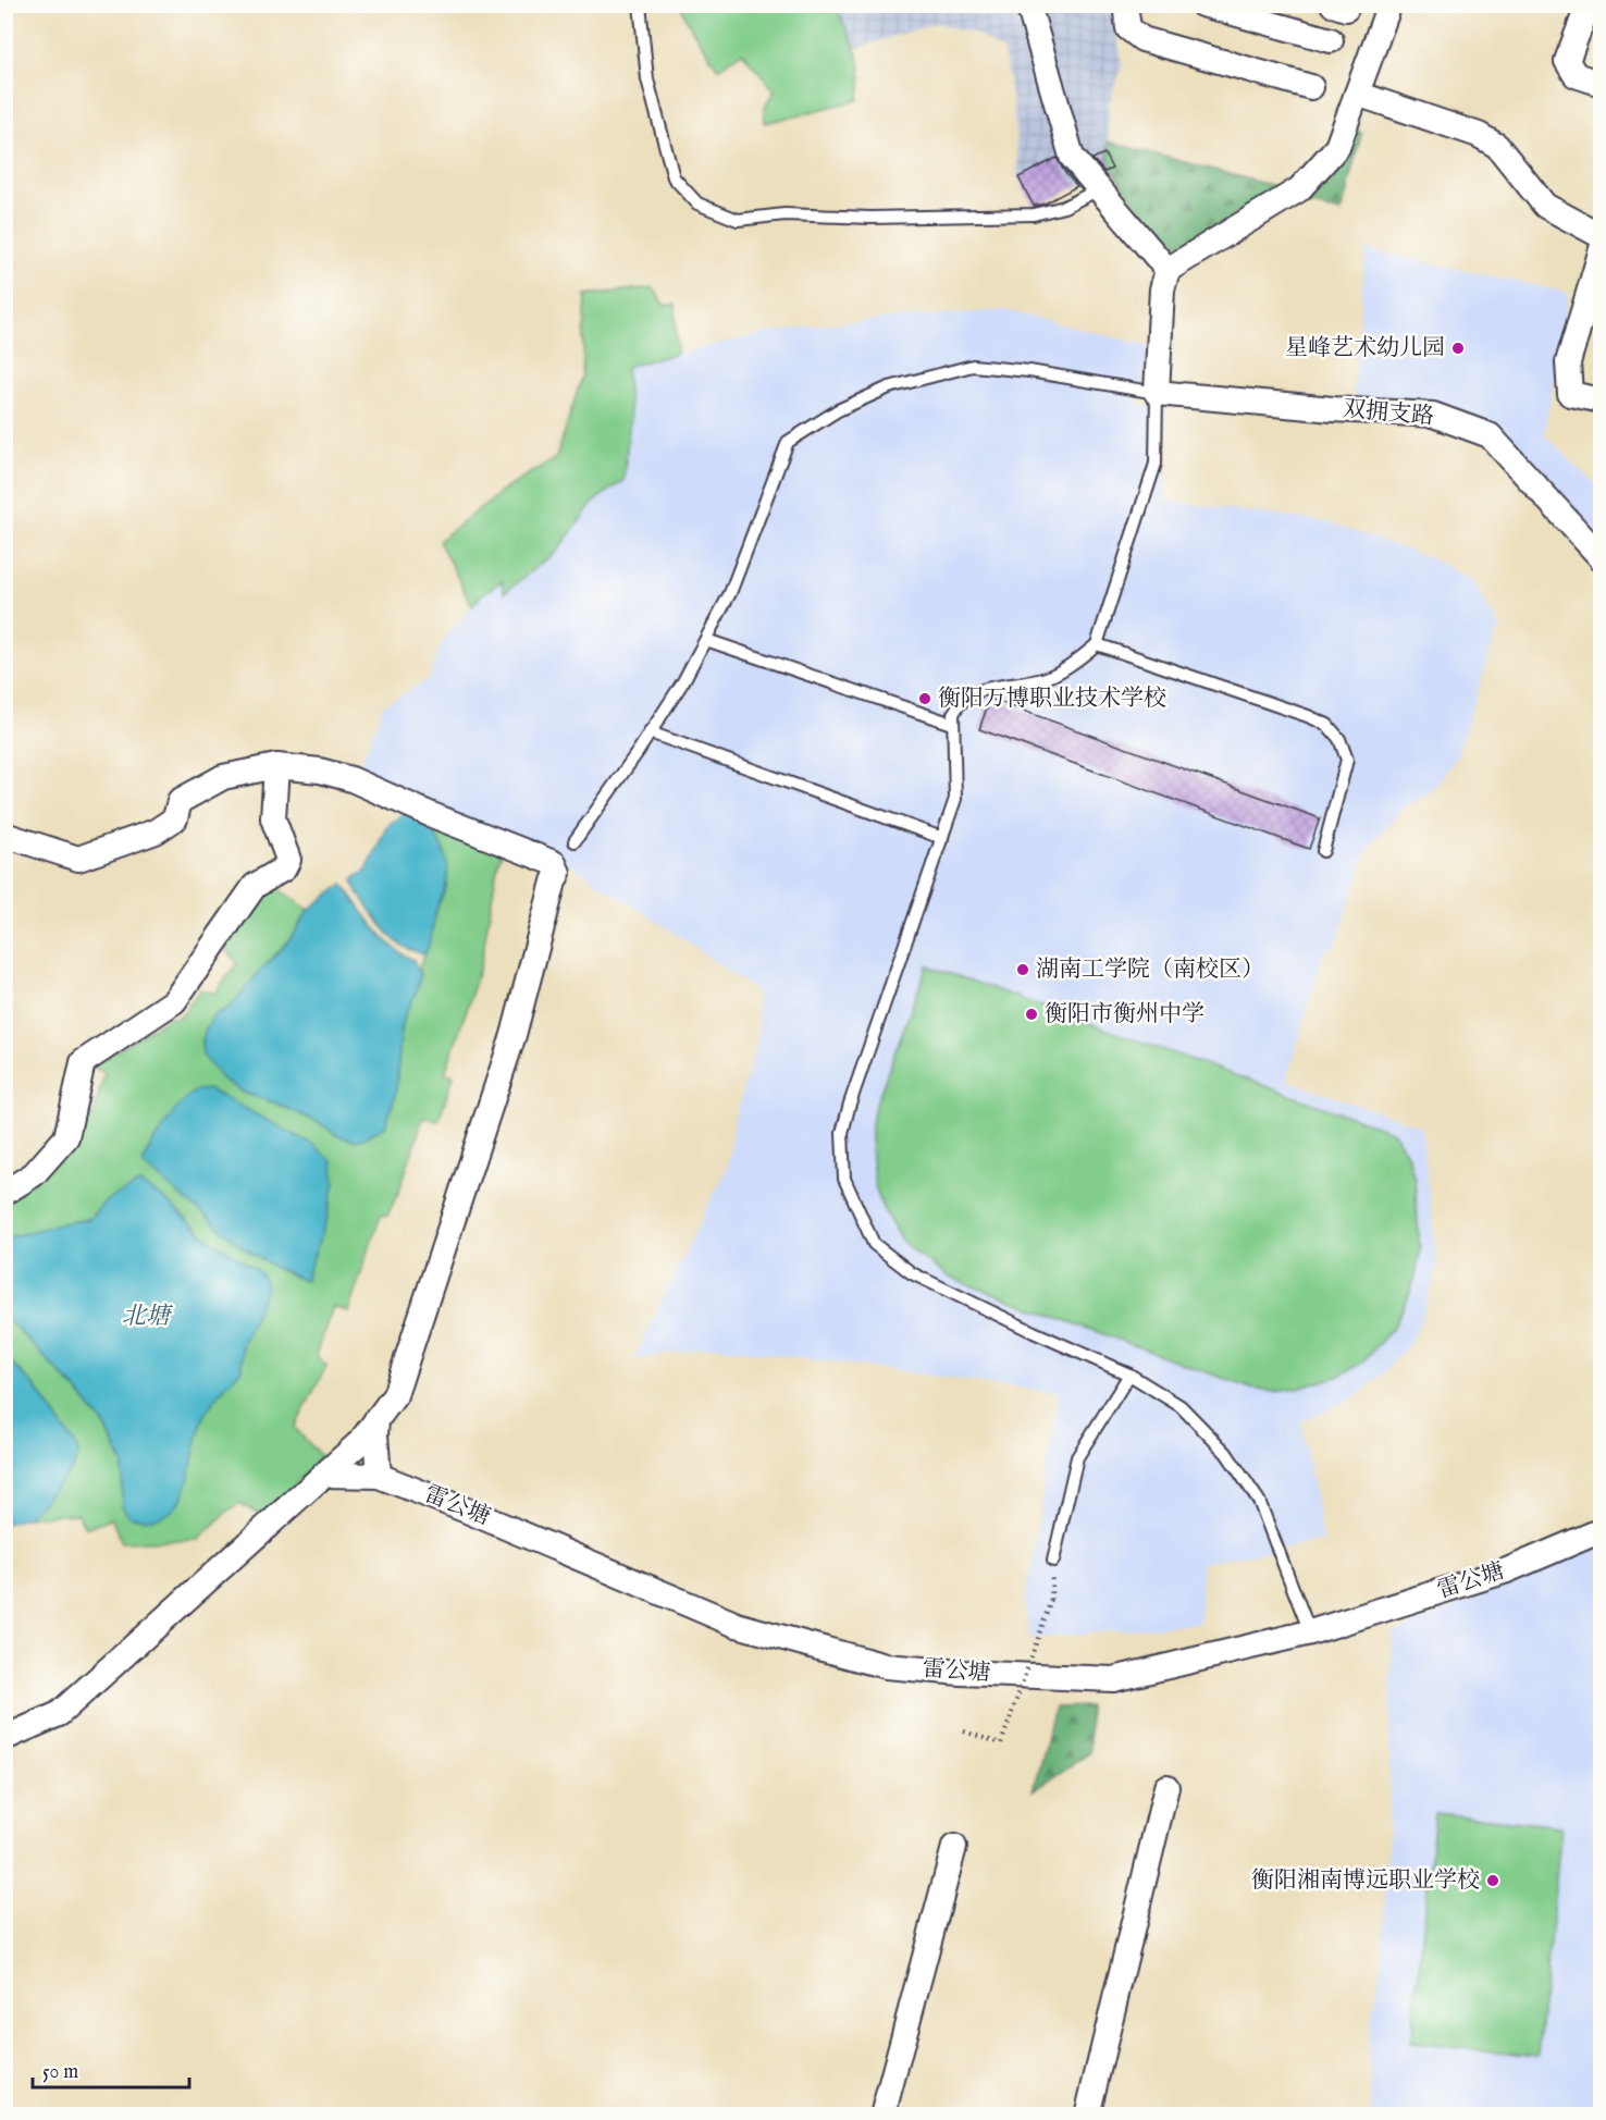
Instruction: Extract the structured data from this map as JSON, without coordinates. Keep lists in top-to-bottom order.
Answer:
{
  "streets": {
    "street": ["双拥支路", "雷公塘"]
  },
  "water": ["北塘"],
  "places": [
    "星峰艺术幼儿园",
    "衡阳万博职业技术学校",
    "湖南工学院（南校区）",
    "衡阳市衡州中学",
    "衡阳湘南博远职业学校"
  ],
  "scale_bar": "50 m"
}
